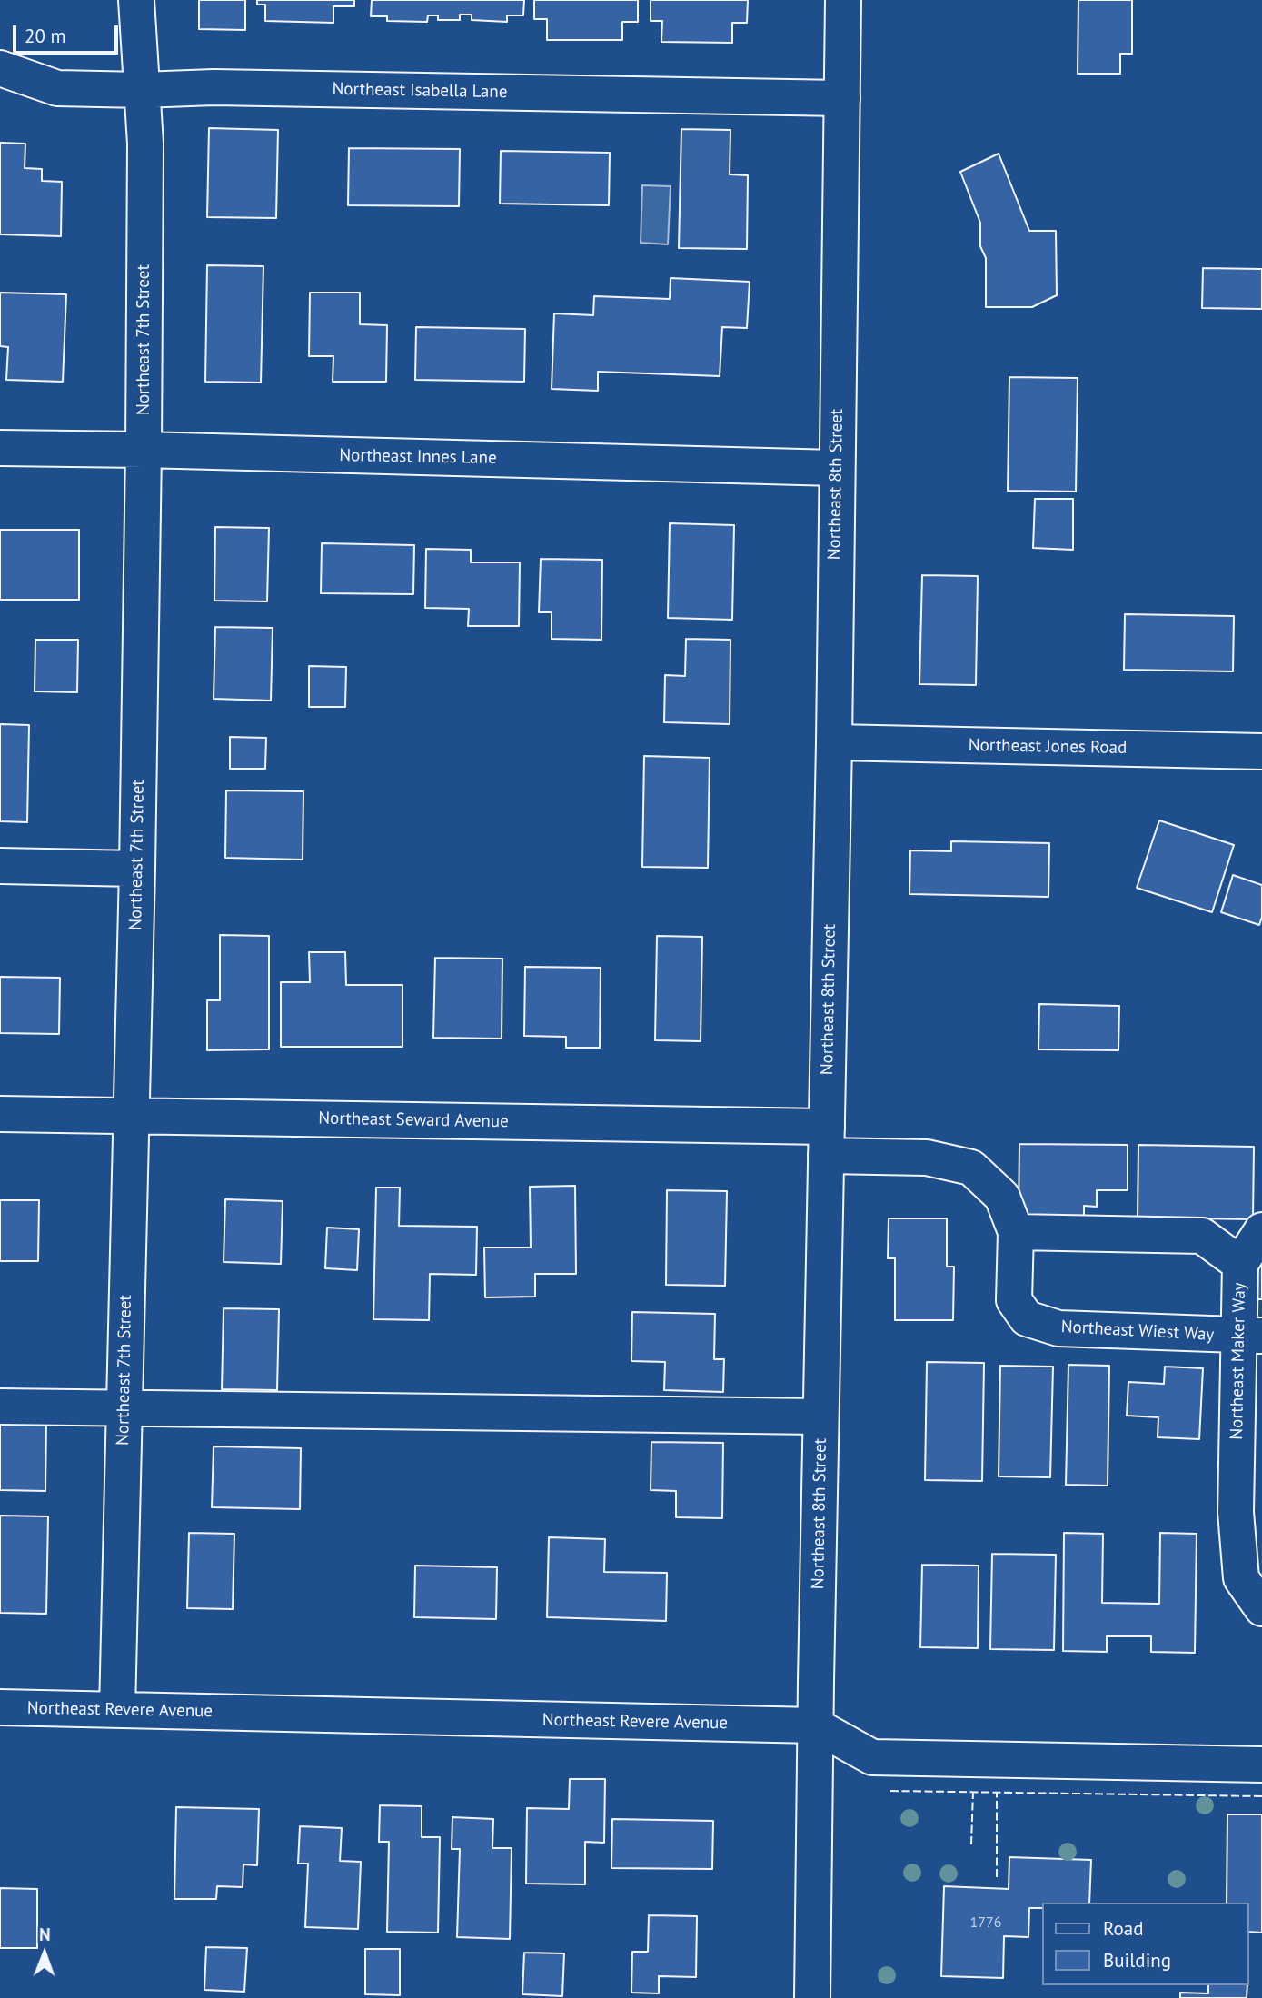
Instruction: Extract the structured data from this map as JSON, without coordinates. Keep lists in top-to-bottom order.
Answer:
{
  "streets": {
    "street": [
      "Northeast Isabella Lane",
      "Northeast 7th Street",
      "Northeast Innes Lane",
      "Northeast 8th Street",
      "Northeast Jones Road",
      "Northeast Seward Avenue",
      "Northeast Wiest Way",
      "Northeast Maker Way",
      "Northeast Revere Avenue"
    ]
  },
  "crossings": [
    ["Northeast Isabella Lane", "Northeast 7th Street"],
    ["Northeast Isabella Lane", "Northeast 8th Street"],
    ["Northeast 7th Street", "Northeast Innes Lane"],
    ["Northeast 7th Street", "Northeast Seward Avenue"],
    ["Northeast 7th Street", "Northeast Revere Avenue"],
    ["Northeast Innes Lane", "Northeast 8th Street"],
    ["Northeast 8th Street", "Northeast Jones Road"],
    ["Northeast 8th Street", "Northeast Seward Avenue"],
    ["Northeast 8th Street", "Northeast Wiest Way"],
    ["Northeast 8th Street", "Northeast Revere Avenue"],
    ["Northeast Seward Avenue", "Northeast Wiest Way"],
    ["Northeast Wiest Way", "Northeast Maker Way"]
  ],
  "house_numbers": ["1776"],
  "legend": ["Road", "Building"],
  "scale_bar": "20 m",
  "north": "top"
}
